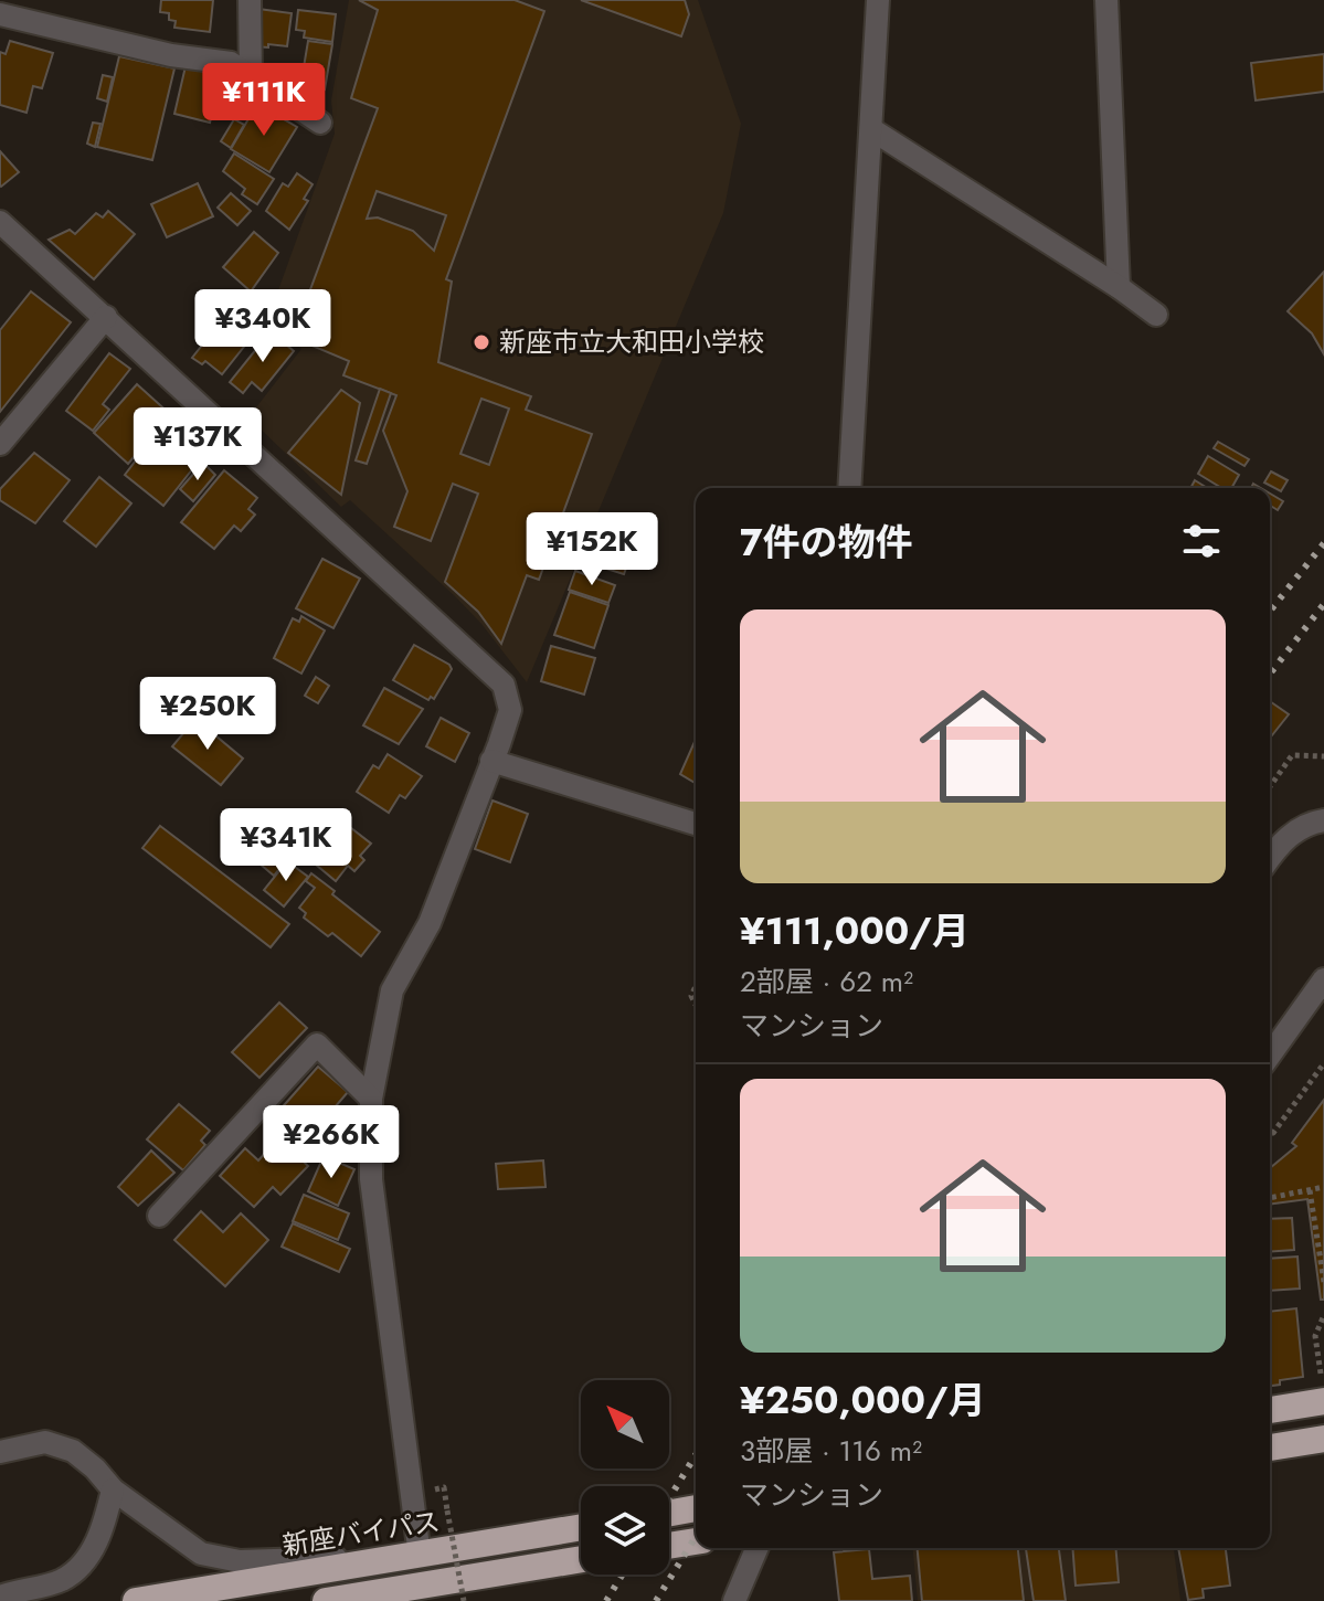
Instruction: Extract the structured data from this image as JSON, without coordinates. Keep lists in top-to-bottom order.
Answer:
{
  "streets": {
    "highway": ["新座バイパス"]
  },
  "places": ["新座市立大和田小学校"],
  "north": "top left",
  "page": {
    "price": [
      "¥111K",
      "¥340K",
      "¥137K",
      "¥152K",
      "¥250K",
      "¥341K",
      "¥266K"
    ],
    "heading": "7件の物件",
    "list": [
      {
        "name": "¥111,000/月",
        "note": "2部屋 · 62 m² · マンション"
      },
      {
        "name": "¥250,000/月",
        "note": "3部屋 · 116 m² · マンション"
      }
    ]
  }
}
